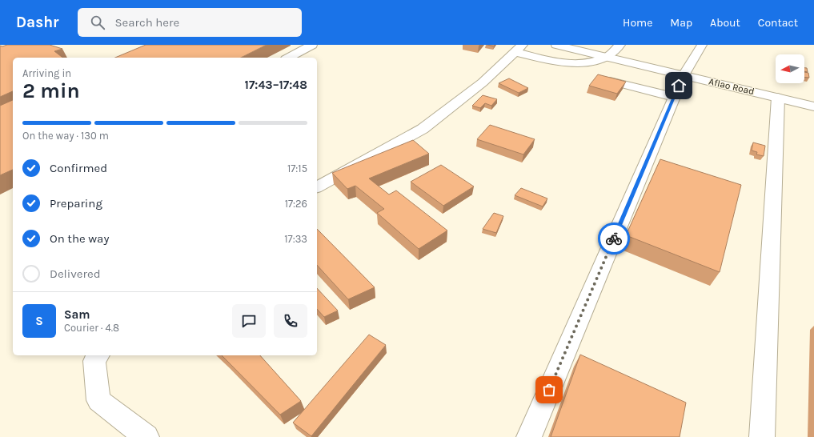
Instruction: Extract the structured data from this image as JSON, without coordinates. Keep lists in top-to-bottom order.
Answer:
{
  "streets": {
    "main road": ["Aflao Road"]
  },
  "north": "left",
  "page": {
    "header": "Dashr",
    "search": "Search here",
    "nav": [
      "Home",
      "Map",
      "About",
      "Contact"
    ],
    "heading": ["2 min", "Arriving in", "17:43–17:48"],
    "panel": ["Sam", "Courier · 4.8"],
    "bar": "On the way · 130 m",
    "list": [
      ["Confirmed", "17:15"],
      ["Preparing", "17:26"],
      ["On the way", "17:33"],
      "Delivered"
    ],
    "round": "S"
  }
}
